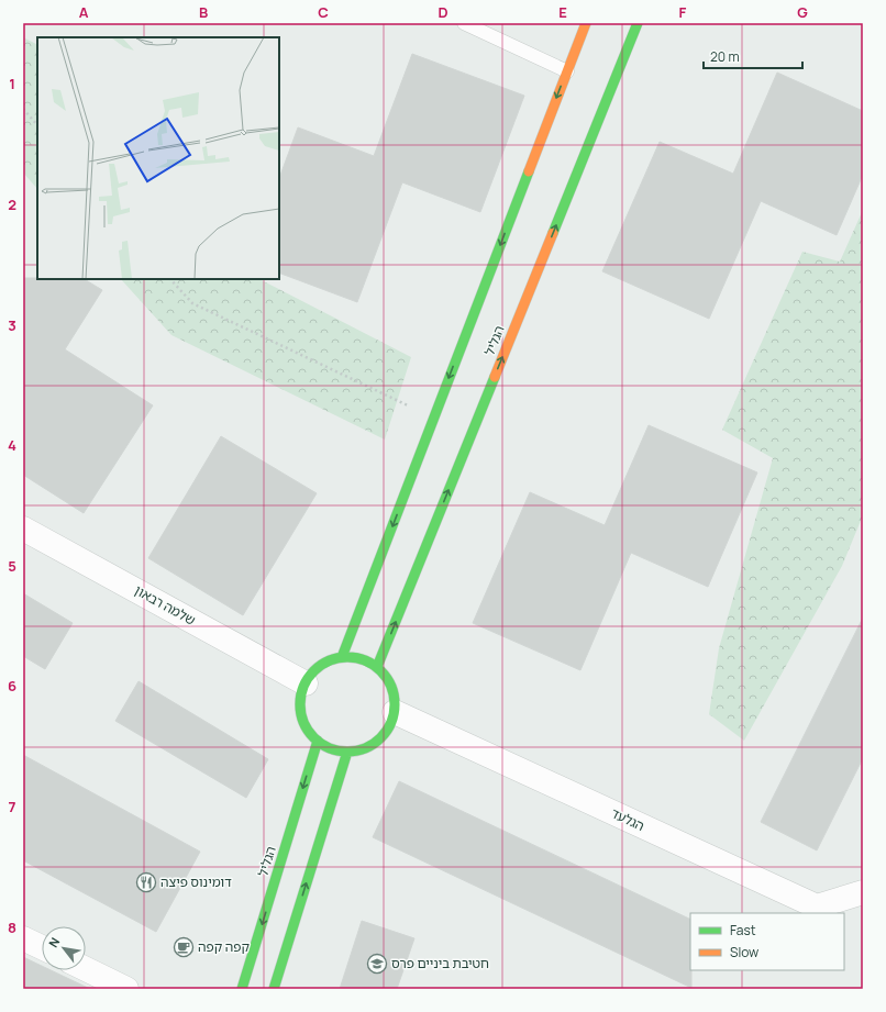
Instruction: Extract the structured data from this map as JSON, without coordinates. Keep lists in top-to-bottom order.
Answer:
{
  "streets": {
    "street": ["הגליל", "שלמה רבאון", "הגלעד"]
  },
  "crossings": [
    ["הגליל", "שלמה רבאון"],
    ["הגליל", "הגלעד"],
    ["שלמה רבאון", "הגלעד"]
  ],
  "places": {
    "restaurant": ["דומינוס פיצה"],
    "cafe": ["קפה קפה"],
    "school or university": ["חטיבת ביניים פרס"]
  },
  "legend": ["Fast", "Slow"],
  "scale_bar": "20 m",
  "north": "top left",
  "grid": {
    "columns": [
      "A",
      "B",
      "C",
      "D",
      "E",
      "F",
      "G"
    ],
    "rows": [
      "1",
      "2",
      "3",
      "4",
      "5",
      "6",
      "7",
      "8"
    ]
  }
}
